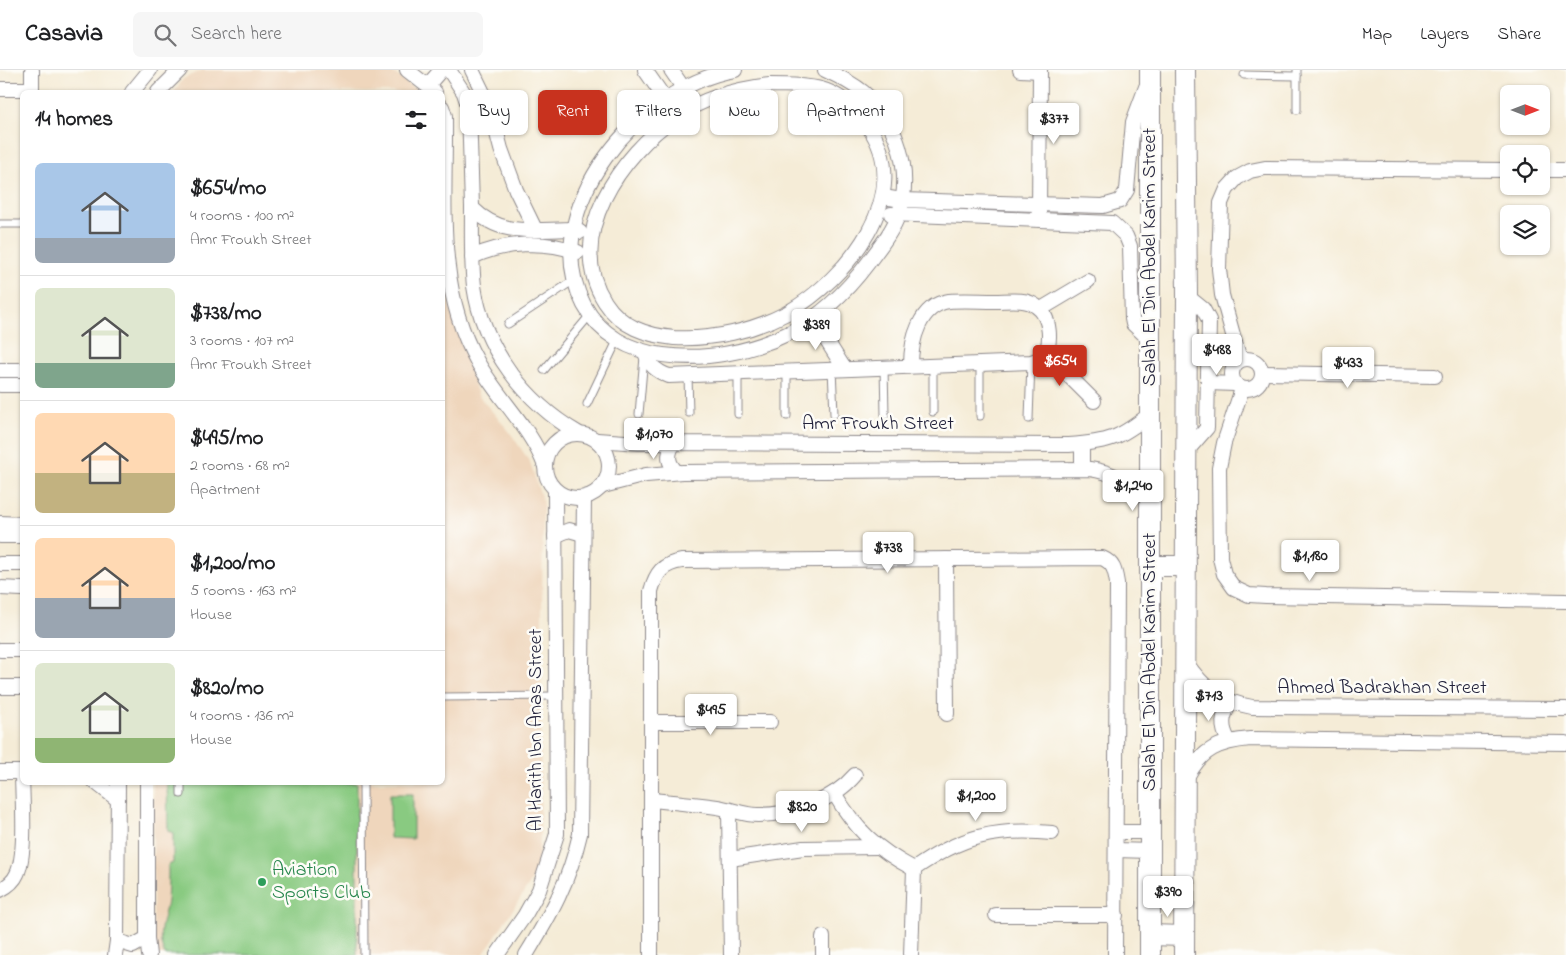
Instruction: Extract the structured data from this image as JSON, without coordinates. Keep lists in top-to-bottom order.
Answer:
{
  "streets": {
    "main road": ["Salah El Din Abdel Karim Street"],
    "street": ["Amr Froukh Street", "Ahmed Badrakhan Street", "Al Harith Ibn Anas Street"]
  },
  "crossings": [
    ["Salah El Din Abdel Karim Street", "Amr Froukh Street"],
    ["Salah El Din Abdel Karim Street", "Ahmed Badrakhan Street"],
    ["Amr Froukh Street", "Al Harith Ibn Anas Street"]
  ],
  "places": ["Aviation Sports Club"],
  "north": "right",
  "page": {
    "header": "Casavia",
    "search": "Search here",
    "nav": ["Map", "Layers", "Share"],
    "chip": [
      "Buy",
      "Rent",
      "Filters",
      "New",
      "Apartment"
    ],
    "heading": "14 homes",
    "price": [
      "$377",
      "$389",
      "$488",
      "$654",
      "$433",
      "$1,070",
      "$1,240",
      "$738",
      "$1,180",
      "$713",
      "$495",
      "$1,200",
      "$820",
      "$390"
    ],
    "list": [
      {
        "name": "$654/mo",
        "note": "4 rooms · 100 m² · Amr Froukh Street"
      },
      {
        "name": "$738/mo",
        "note": "3 rooms · 107 m² · Amr Froukh Street"
      },
      {
        "name": "$495/mo",
        "note": "2 rooms · 68 m² · Apartment"
      },
      {
        "name": "$1,200/mo",
        "note": "5 rooms · 163 m² · House"
      },
      {
        "name": "$820/mo",
        "note": "4 rooms · 136 m² · House"
      }
    ]
  }
}
